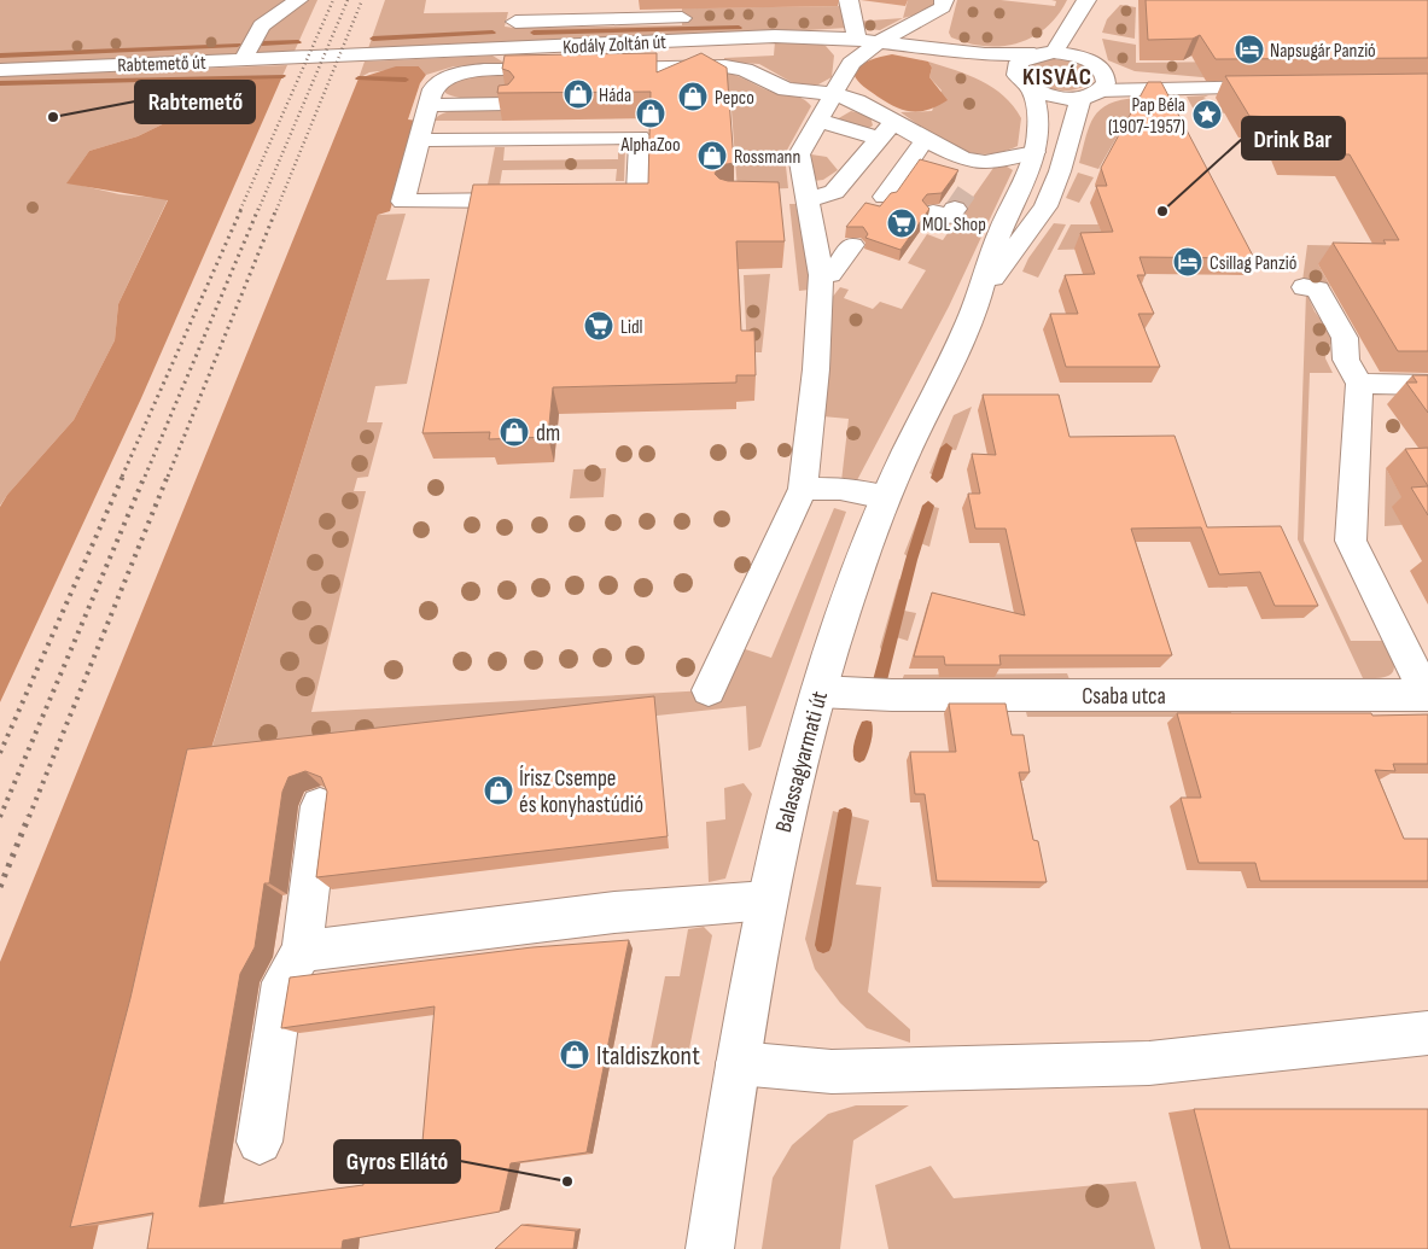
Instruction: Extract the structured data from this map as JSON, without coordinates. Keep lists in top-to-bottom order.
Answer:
{
  "streets": {
    "street": [
      "Kodály Zoltán út",
      "Rabtemető út",
      "Csaba utca",
      "Balassagyarmati út"
    ]
  },
  "crossings": [
    ["Kodály Zoltán út", "Rabtemető út"],
    ["Csaba utca", "Balassagyarmati út"]
  ],
  "districts": ["KISVÁC"],
  "places": {
    "hotel": ["Napsugár Panzió", "Csillag Panzió"],
    "shop": [
      "Háda",
      "Pepco",
      "AlphaZoo",
      "Rossmann",
      "dm",
      "Írisz Csempe és konyhastúdió",
      "Italdiszkont"
    ],
    "place": ["Pap Béla (1907-1957)"],
    "other": ["Rabtemető", "Drink Bar", "Gyros Ellátó"],
    "supermarket": ["MOL Shop", "Lidl"]
  }
}
